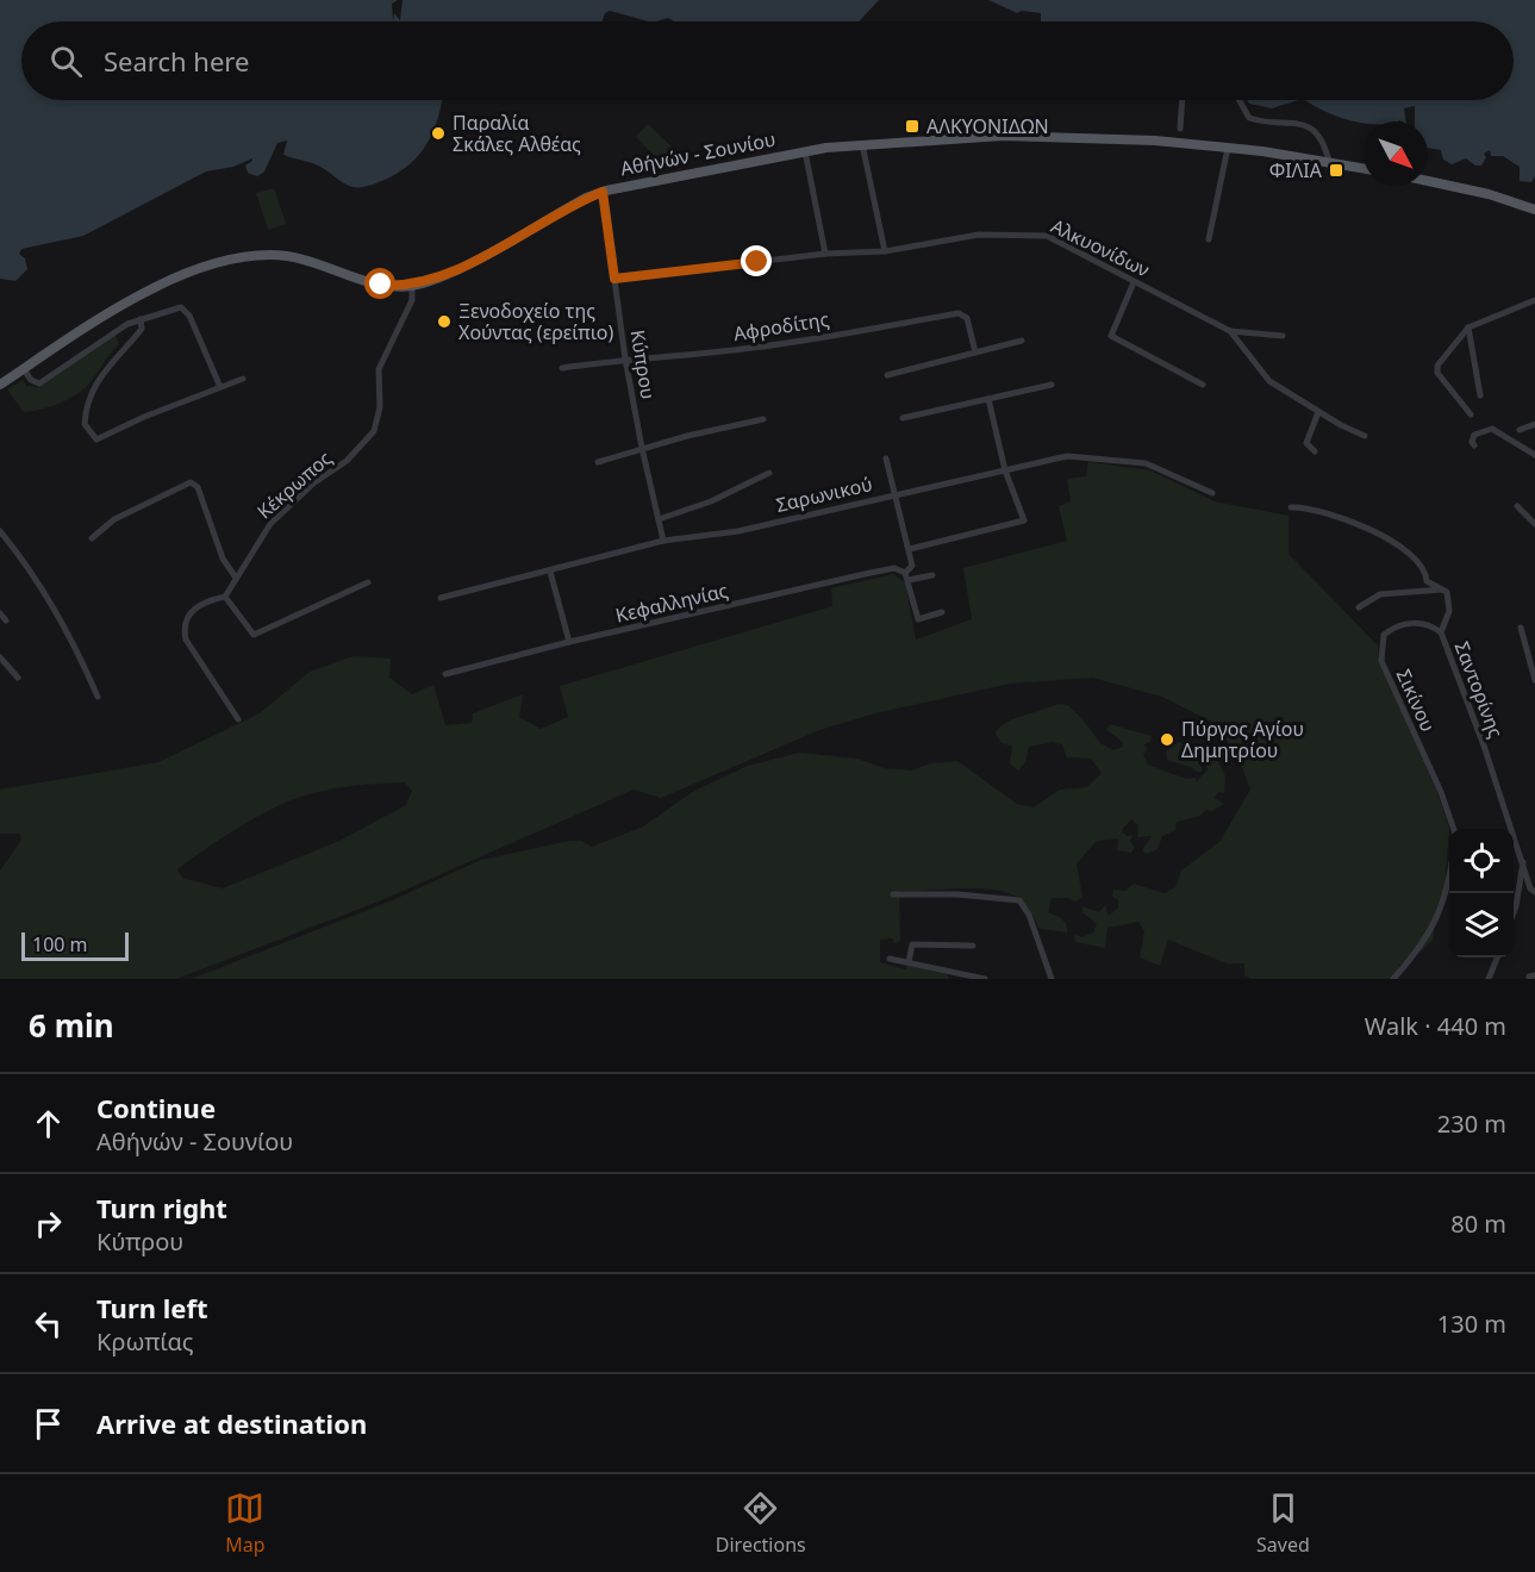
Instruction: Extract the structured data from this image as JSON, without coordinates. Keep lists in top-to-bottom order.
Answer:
{
  "streets": {
    "main road": ["Αθήνών - Σουνίου"],
    "street": [
      "Αλκυονίδων",
      "Αφροδίτης",
      "Κύπρου",
      "Κέκρωπος",
      "Σαρωνικού",
      "Κεφαλληνίας",
      "Σαντορίνης",
      "Σικίνου"
    ]
  },
  "crossings": [
    ["Αθήνών - Σουνίου", "Κύπρου"],
    ["Αθήνών - Σουνίου", "Κέκρωπος"],
    ["Αλκυονίδων", "Κύπρου"],
    ["Αφροδίτης", "Κύπρου"],
    ["Κύπρου", "Σαρωνικού"],
    ["Σαντορίνης", "Σικίνου"]
  ],
  "places": {
    "transit": ["ΑΛΚΥΟΝΙΔΩΝ", "ΦΙΛΙΑ"],
    "other": ["Παραλία Σκάλες Αλθέας", "Ξενοδοχείο της Χούντας (ερείπιο)", "Πύργος Αγίου Δημητρίου"]
  },
  "scale_bar": "100 m",
  "north": "bottom right",
  "page": {
    "search": "Search here",
    "scale": "100 m",
    "heading": ["6 min", "Walk · 440 m"],
    "list": [
      ["Continue", "Αθήνών - Σουνίου", "230 m"],
      ["Turn right", "Κύπρου", "80 m"],
      ["Turn left", "Κρωπίας", "130 m"],
      "Arrive at destination"
    ],
    "nav": ["Map", "Directions", "Saved"]
  }
}
